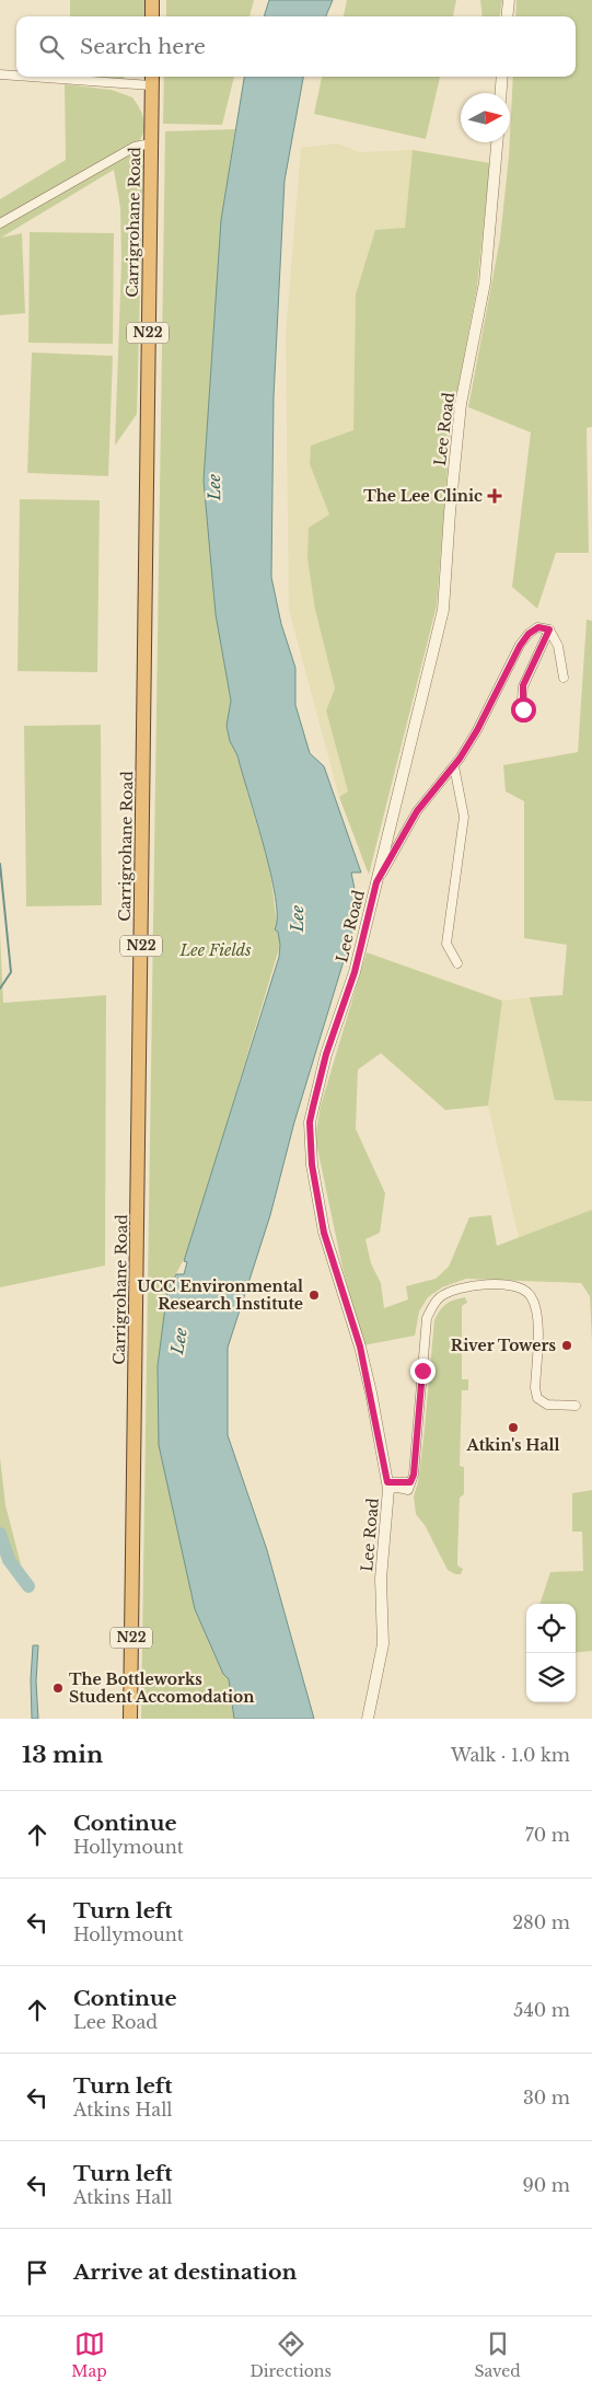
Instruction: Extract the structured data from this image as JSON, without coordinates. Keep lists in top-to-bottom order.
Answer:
{
  "streets": {
    "highway": ["Carrigrohane Road", "N22"],
    "street": ["Lee Road"]
  },
  "water": ["Lee"],
  "parks": ["Lee Fields"],
  "places": {
    "health": ["The Lee Clinic"],
    "other": [
      "UCC Environmental Research Institute",
      "River Towers",
      "Atkin's Hall",
      "The Bottleworks Student Accomodation"
    ]
  },
  "north": "right",
  "page": {
    "search": "Search here",
    "heading": ["13 min", "Walk · 1.0 km"],
    "list": [
      ["Continue", "Hollymount", "70 m"],
      ["Turn left", "Hollymount", "280 m"],
      ["Continue", "Lee Road", "540 m"],
      ["Turn left", "Atkins Hall", "30 m"],
      ["Turn left", "Atkins Hall", "90 m"],
      "Arrive at destination"
    ],
    "nav": ["Map", "Directions", "Saved"]
  }
}
